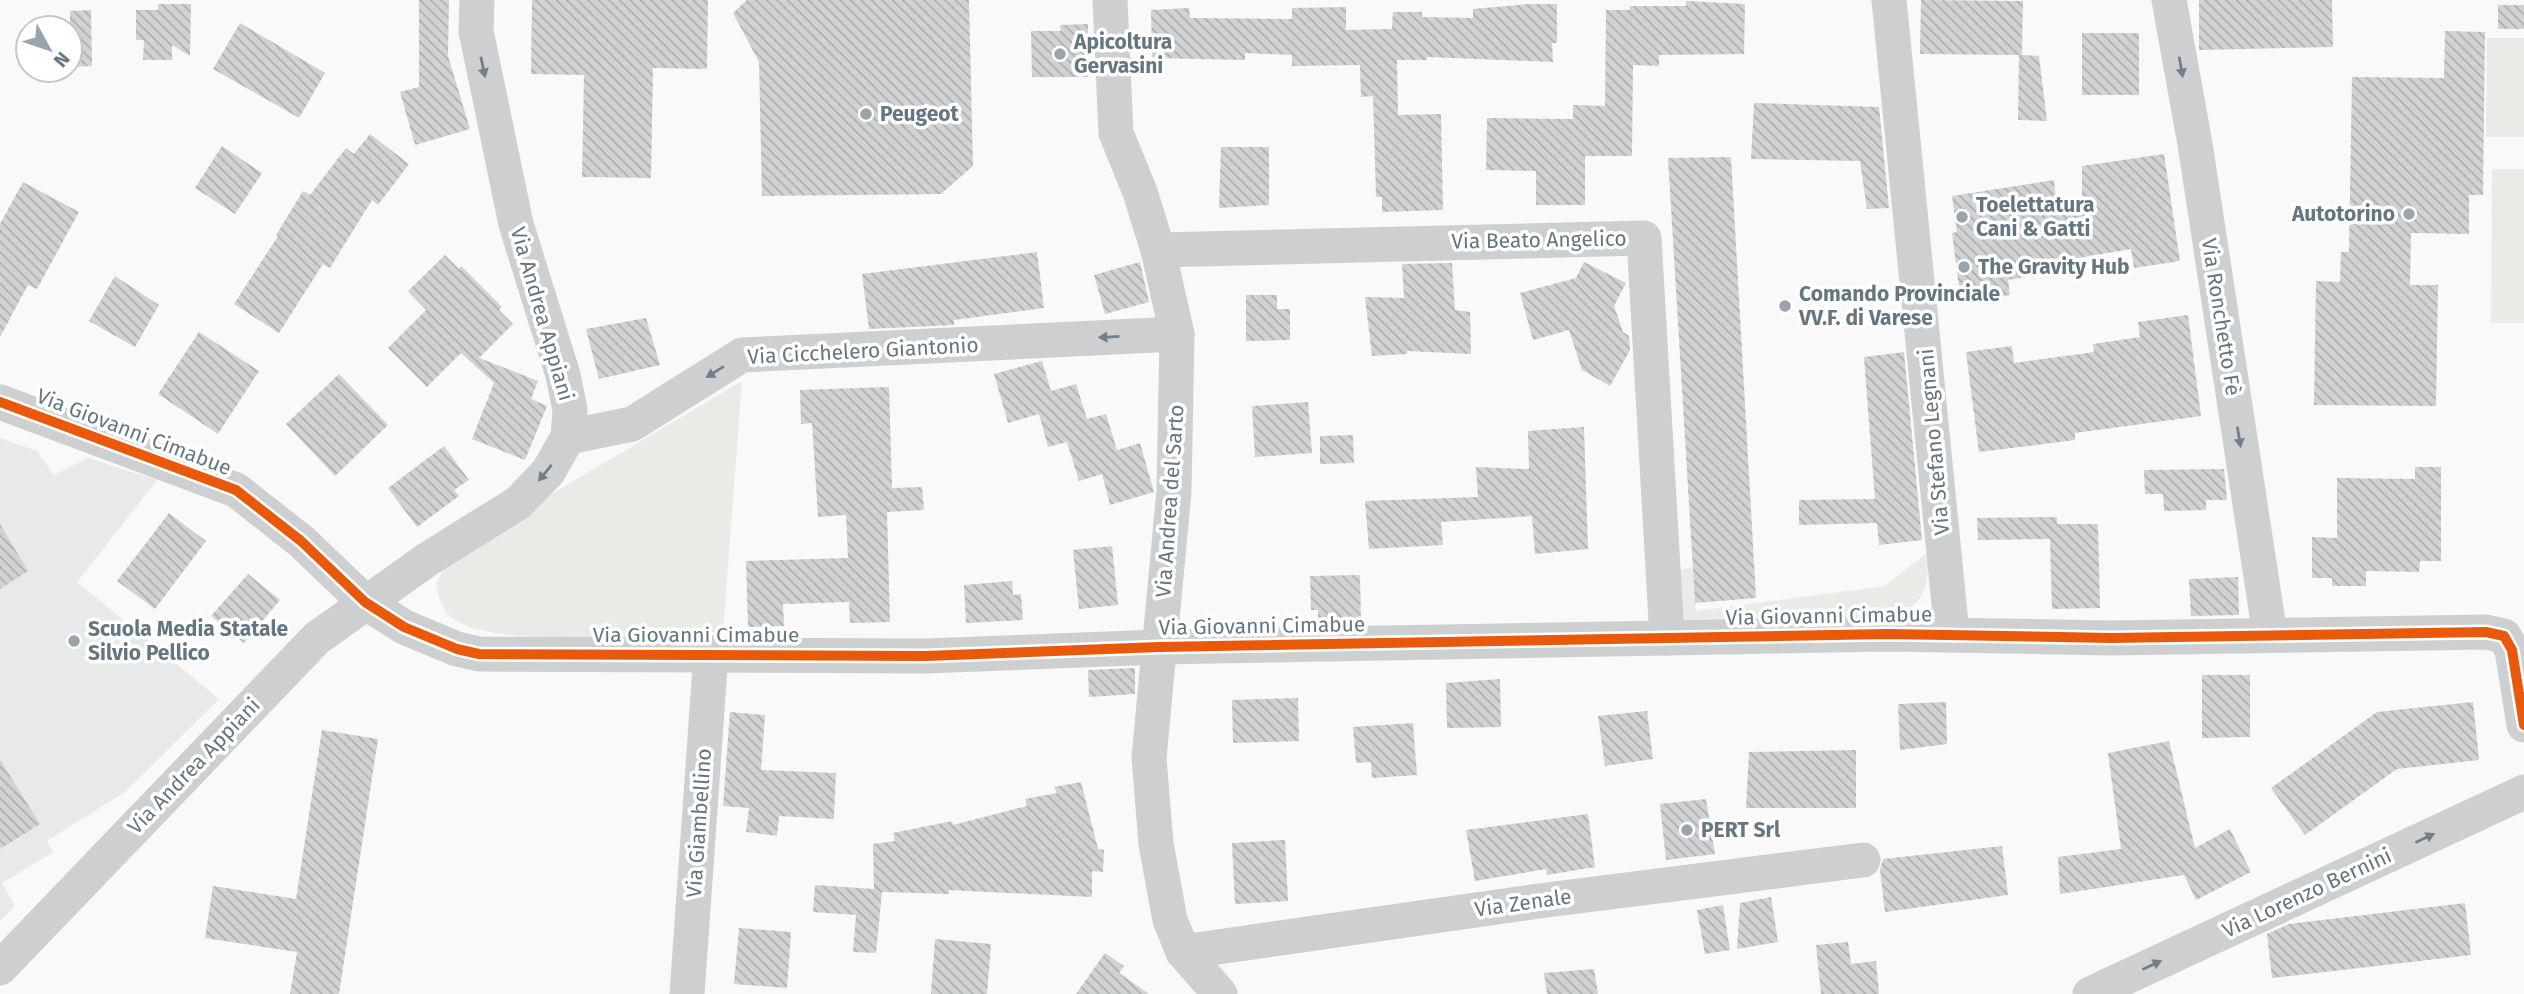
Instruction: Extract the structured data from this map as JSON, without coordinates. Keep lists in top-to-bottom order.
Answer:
{
  "streets": {
    "street": [
      "Via Beato Angelico",
      "Via Andrea Appiani",
      "Via Ronchetto Fè",
      "Via Cicchelero Giantonio",
      "Via Giovanni Cimabue",
      "Via Stefano Legnani",
      "Via Andrea del Sarto",
      "Via Giambellino",
      "Via Lorenzo Bernini",
      "Via Zenale"
    ]
  },
  "crossings": [
    ["Via Beato Angelico", "Via Giovanni Cimabue"],
    ["Via Beato Angelico", "Via Andrea del Sarto"],
    ["Via Andrea Appiani", "Via Cicchelero Giantonio"],
    ["Via Andrea Appiani", "Via Giovanni Cimabue"],
    ["Via Ronchetto Fè", "Via Giovanni Cimabue"],
    ["Via Cicchelero Giantonio", "Via Andrea del Sarto"],
    ["Via Giovanni Cimabue", "Via Stefano Legnani"],
    ["Via Giovanni Cimabue", "Via Andrea del Sarto"],
    ["Via Giovanni Cimabue", "Via Giambellino"],
    ["Via Andrea del Sarto", "Via Zenale"]
  ],
  "one_way": [
    "Via Andrea Appiani",
    "Via Ronchetto Fè",
    "Via Cicchelero Giantonio",
    "Via Lorenzo Bernini"
  ],
  "places": [
    "Apicoltura Gervasini",
    "Peugeot",
    "Autotorino",
    "Toelettatura Cani & Gatti",
    "The Gravity Hub",
    "Comando Provinciale VV.F. di Varese",
    "Scuola Media Statale Silvio Pellico",
    "PERT Srl"
  ],
  "north": "bottom right"
}
